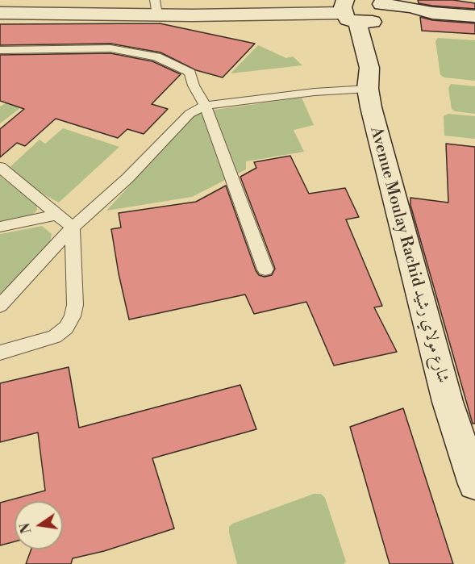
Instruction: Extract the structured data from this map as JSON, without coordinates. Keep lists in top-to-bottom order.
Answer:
{
  "streets": {
    "street": ["Avenue Moulay Rachid شارع مولاي رشيد"]
  },
  "north": "left"
}
